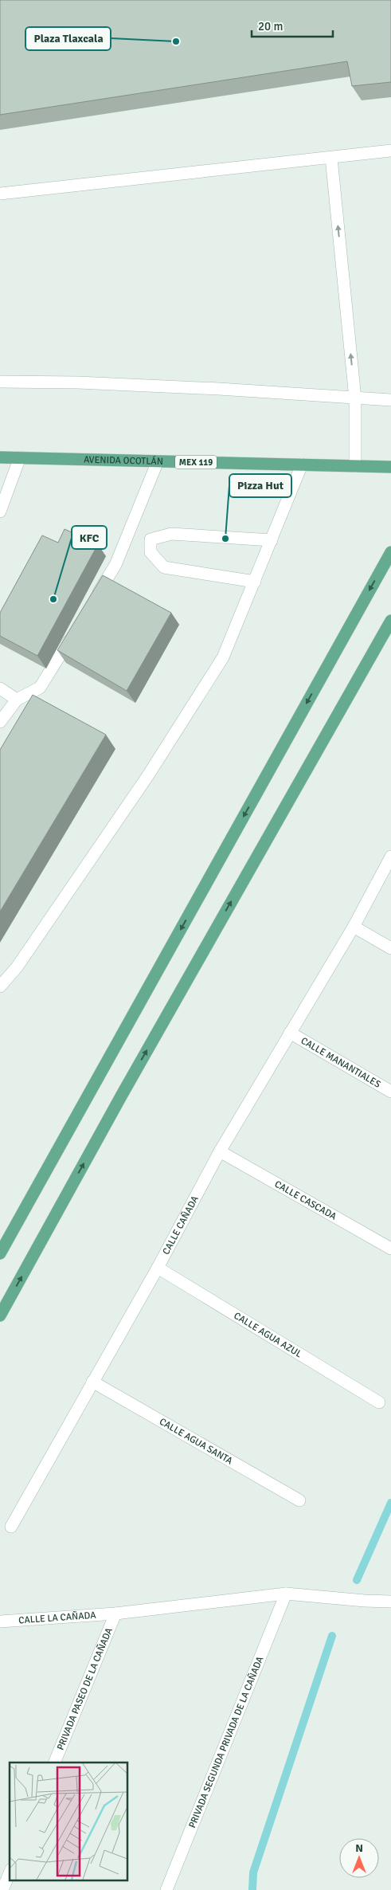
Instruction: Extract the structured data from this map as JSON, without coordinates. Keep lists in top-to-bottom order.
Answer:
{
  "streets": {
    "main road": ["AVENIDA OCOTLÁN", "MEX 119"],
    "street": [
      "CALLE MANANTIALES",
      "CALLE CASCADA",
      "CALLE CAÑADA",
      "CALLE AGUA AZUL",
      "CALLE AGUA SANTA",
      "CALLE LA CAÑADA",
      "PRIVADA PASEO DE LA CAÑADA",
      "PRIVADA SEGUNDA PRIVADA DE LA CAÑADA"
    ]
  },
  "crossings": [
    ["CALLE MANANTIALES", "CALLE CAÑADA"],
    ["CALLE CASCADA", "CALLE CAÑADA"],
    ["CALLE CAÑADA", "CALLE AGUA AZUL"],
    ["CALLE CAÑADA", "CALLE AGUA SANTA"],
    ["CALLE LA CAÑADA", "PRIVADA PASEO DE LA CAÑADA"],
    ["CALLE LA CAÑADA", "PRIVADA SEGUNDA PRIVADA DE LA CAÑADA"]
  ],
  "places": ["Plaza Tlaxcala", "Pizza Hut", "KFC"],
  "scale_bar": "20 m",
  "north": "top"
}
